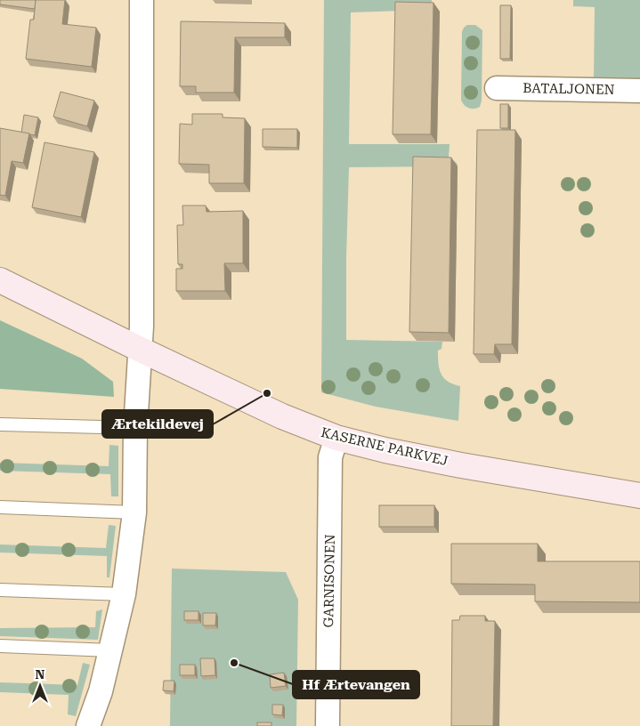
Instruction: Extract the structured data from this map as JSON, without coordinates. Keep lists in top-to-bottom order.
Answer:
{
  "streets": {
    "street": ["BATALJONEN", "KASERNE PARKVEJ", "GARNISONEN"]
  },
  "crossings": [
    ["KASERNE PARKVEJ", "GARNISONEN"]
  ],
  "places": ["Ærtekildevej", "Hf Ærtevangen"],
  "north": "top"
}
